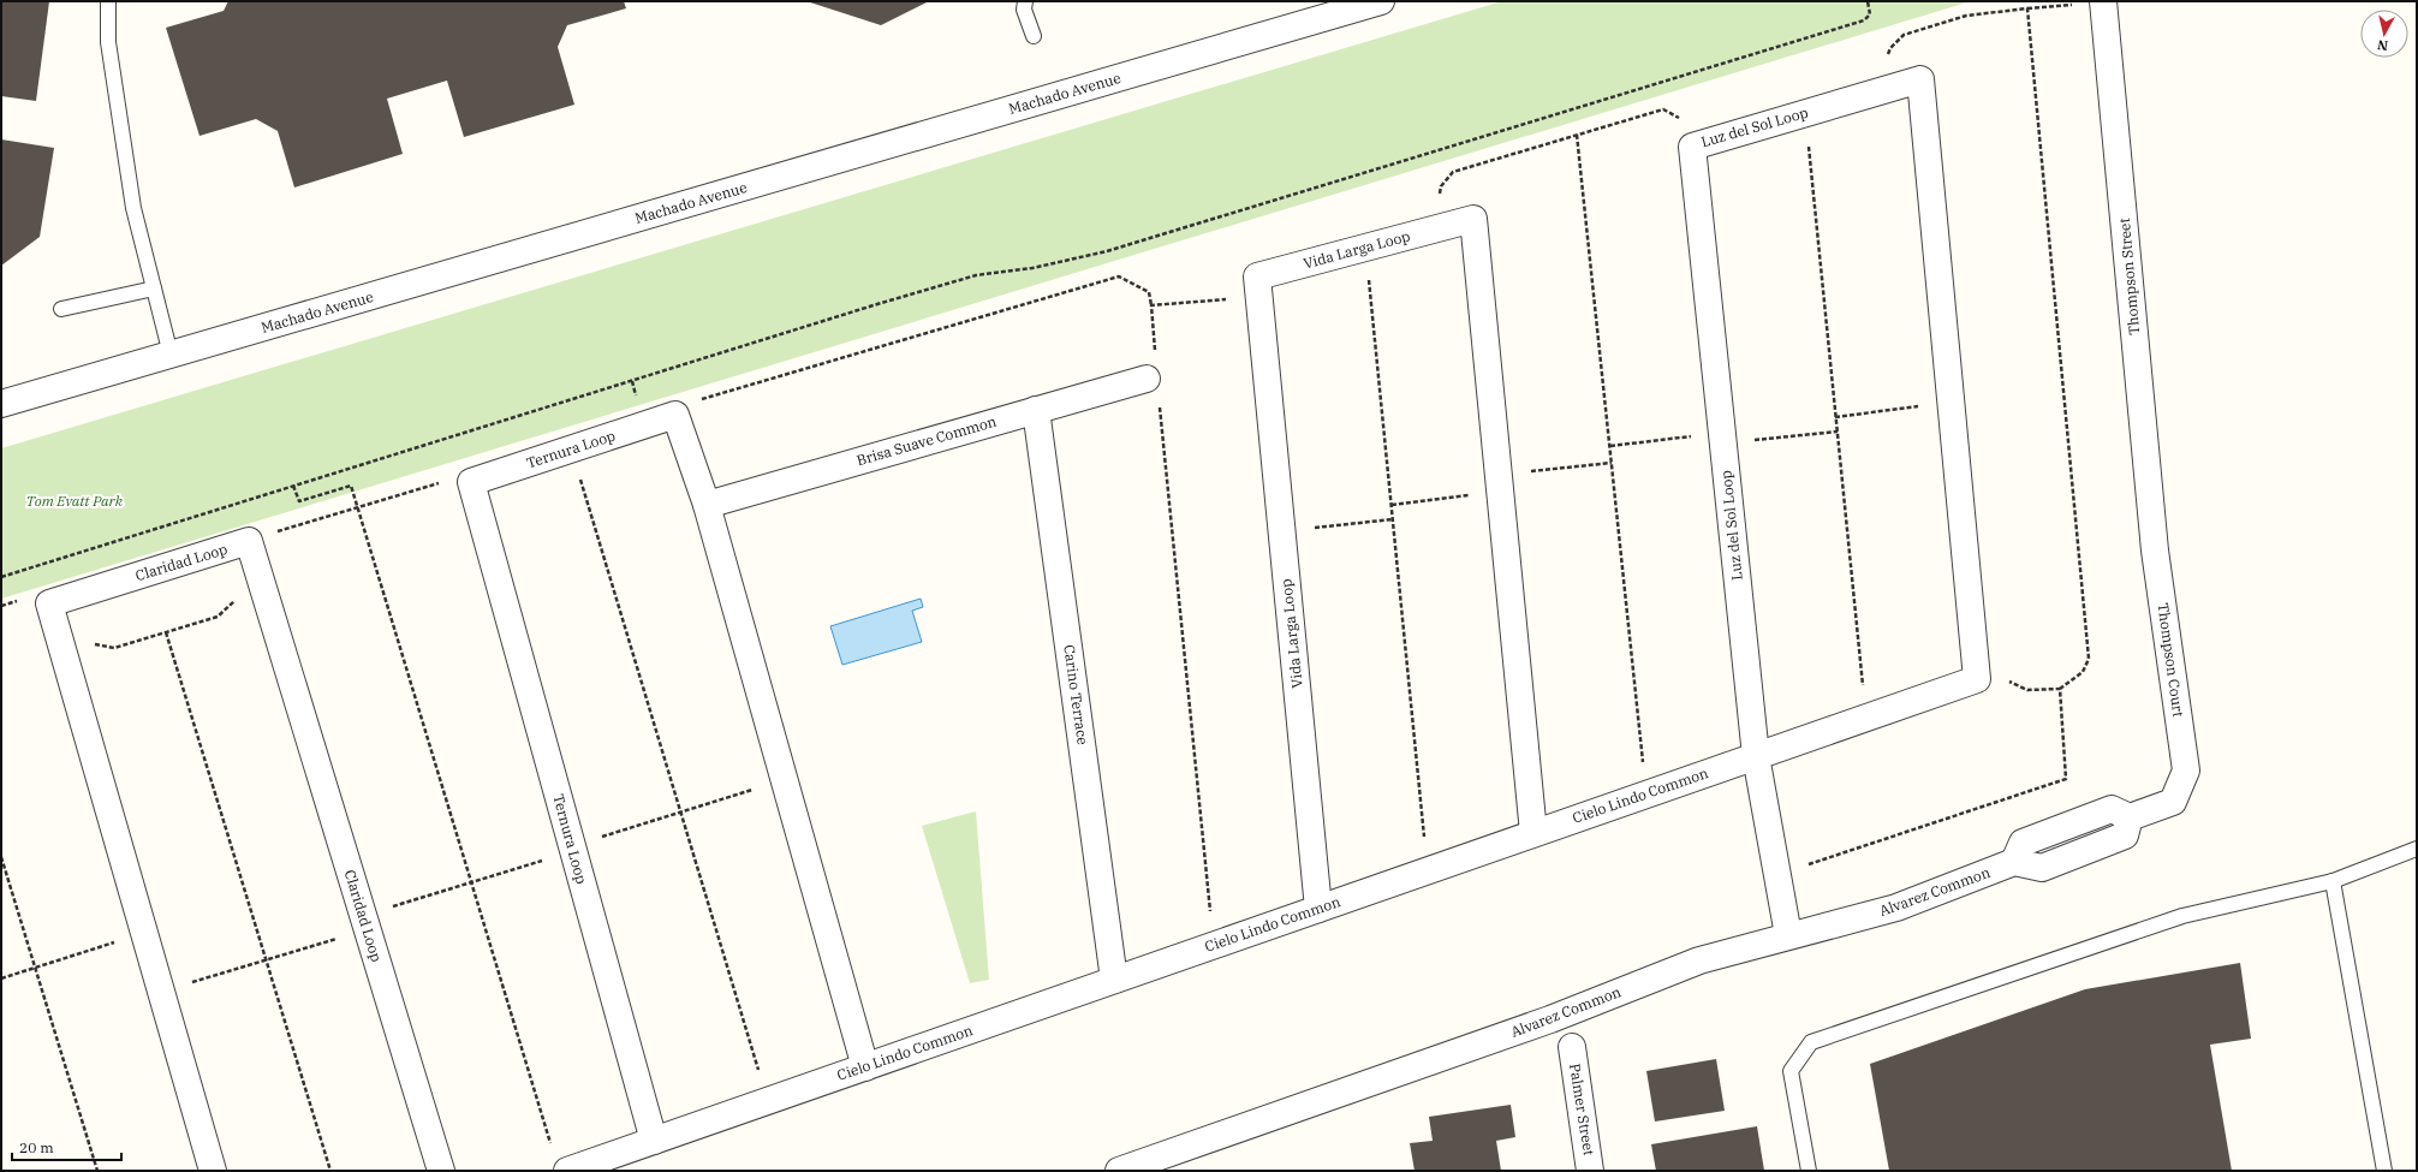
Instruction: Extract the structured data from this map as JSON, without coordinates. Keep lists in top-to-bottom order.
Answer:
{
  "streets": {
    "street": [
      "Machado Avenue",
      "Luz del Sol Loop",
      "Vida Larga Loop",
      "Thompson Street",
      "Brisa Suave Common",
      "Ternura Loop",
      "Claridad Loop",
      "Thompson Court",
      "Carino Terrace",
      "Cielo Lindo Common",
      "Alvarez Common",
      "Palmer Street"
    ]
  },
  "crossings": [
    ["Luz del Sol Loop", "Cielo Lindo Common"],
    ["Luz del Sol Loop", "Alvarez Common"],
    ["Vida Larga Loop", "Cielo Lindo Common"],
    ["Thompson Street", "Thompson Court"],
    ["Brisa Suave Common", "Carino Terrace"],
    ["Ternura Loop", "Cielo Lindo Common"],
    ["Thompson Court", "Alvarez Common"],
    ["Carino Terrace", "Cielo Lindo Common"]
  ],
  "parks": ["Tom Evatt Park"],
  "scale_bar": "20 m",
  "north": "bottom"
}
